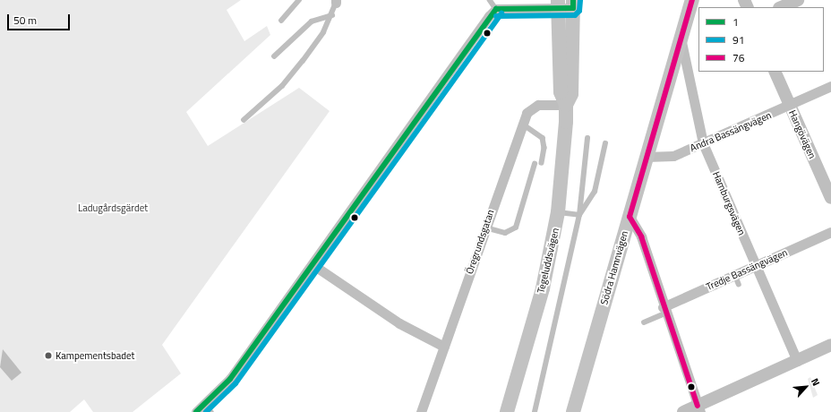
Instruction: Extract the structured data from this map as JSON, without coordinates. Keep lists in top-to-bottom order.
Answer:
{
  "streets": {
    "main road": ["Tegeluddsvägen", "Södra Hamnvägen"],
    "street": [
      "Andra Bassängvägen",
      "Hangövägen",
      "Hamburgsvägen",
      "Öregrundsgatan",
      "Tredje Bassängvägen"
    ]
  },
  "crossings": [
    ["Andra Bassängvägen", "Hangövägen"],
    ["Andra Bassängvägen", "Hamburgsvägen"],
    ["Andra Bassängvägen", "Södra Hamnvägen"],
    ["Hamburgsvägen", "Södra Hamnvägen"],
    ["Hamburgsvägen", "Tredje Bassängvägen"],
    ["Öregrundsgatan", "Tegeluddsvägen"]
  ],
  "parks": ["Ladugårdsgärdet"],
  "places": ["Kampementsbadet"],
  "lines": ["transit line 1", "transit line 91", "transit line 76"],
  "legend": ["1", "91", "76"],
  "scale_bar": "50 m",
  "north": "top right"
}
